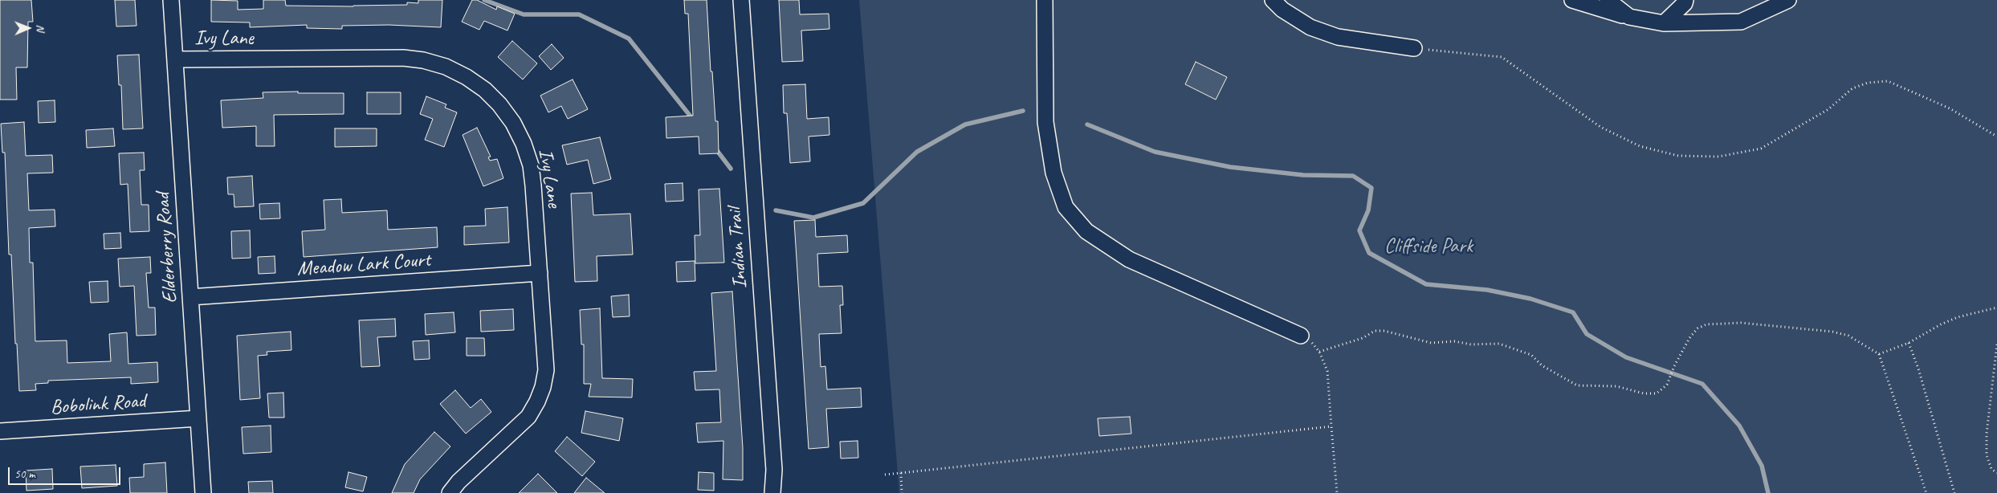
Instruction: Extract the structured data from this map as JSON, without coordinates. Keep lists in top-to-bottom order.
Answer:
{
  "streets": {
    "street": [
      "Ivy Lane",
      "Elderberry Road",
      "Indian Trail",
      "Meadow Lark Court",
      "Bobolink Road"
    ]
  },
  "crossings": [
    ["Ivy Lane", "Elderberry Road"],
    ["Ivy Lane", "Meadow Lark Court"],
    ["Elderberry Road", "Meadow Lark Court"],
    ["Elderberry Road", "Bobolink Road"]
  ],
  "parks": ["Cliffside Park"],
  "scale_bar": "50 m",
  "north": "right"
}
